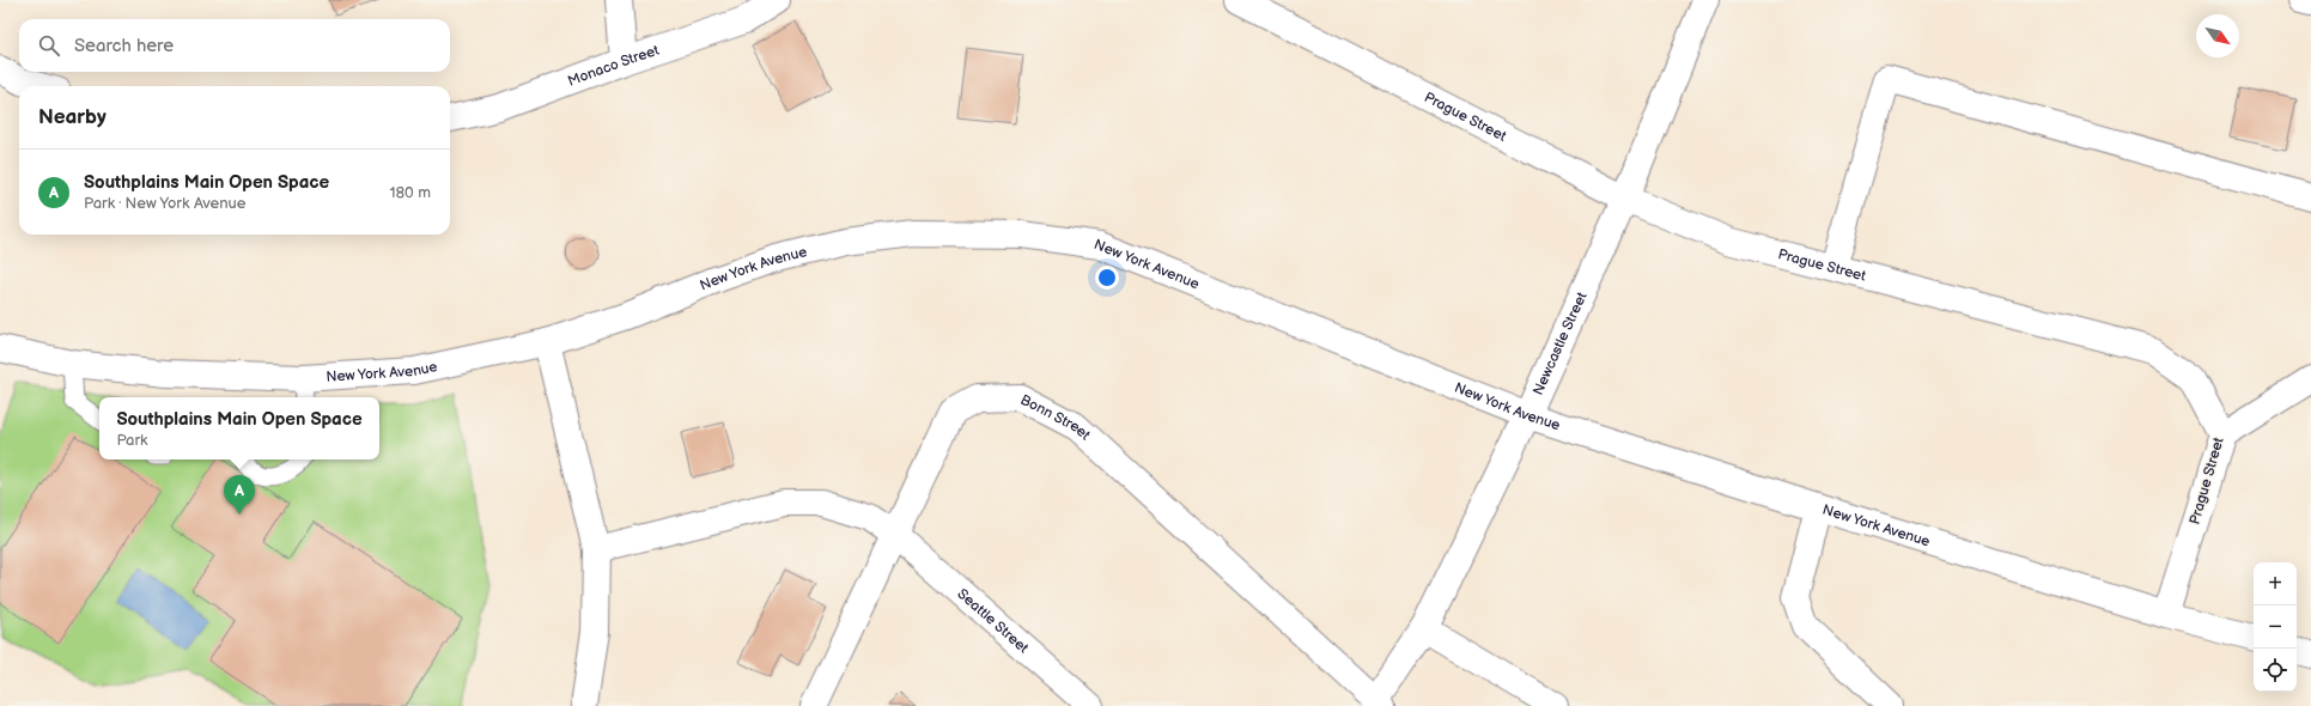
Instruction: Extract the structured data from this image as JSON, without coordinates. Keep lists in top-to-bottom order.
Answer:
{
  "streets": {
    "street": [
      "Monaco Street",
      "Prague Street",
      "New York Avenue",
      "Newcastle Street",
      "Bonn Street",
      "Seattle Street"
    ]
  },
  "crossings": [
    ["Prague Street", "New York Avenue"],
    ["Prague Street", "Newcastle Street"],
    ["New York Avenue", "Newcastle Street"],
    ["Newcastle Street", "Bonn Street"],
    ["Bonn Street", "Seattle Street"]
  ],
  "north": "bottom right",
  "page": {
    "search": "Search here",
    "heading": "Nearby",
    "list": [
      {
        "mark": "A",
        "name": "Southplains Main Open Space",
        "note": "Park · New York Avenue",
        "value": "180 m"
      }
    ],
    "popup": ["Southplains Main Open Space", "Park"],
    "pins": "A",
    "map_buttons": ["+", "−"]
  }
}
